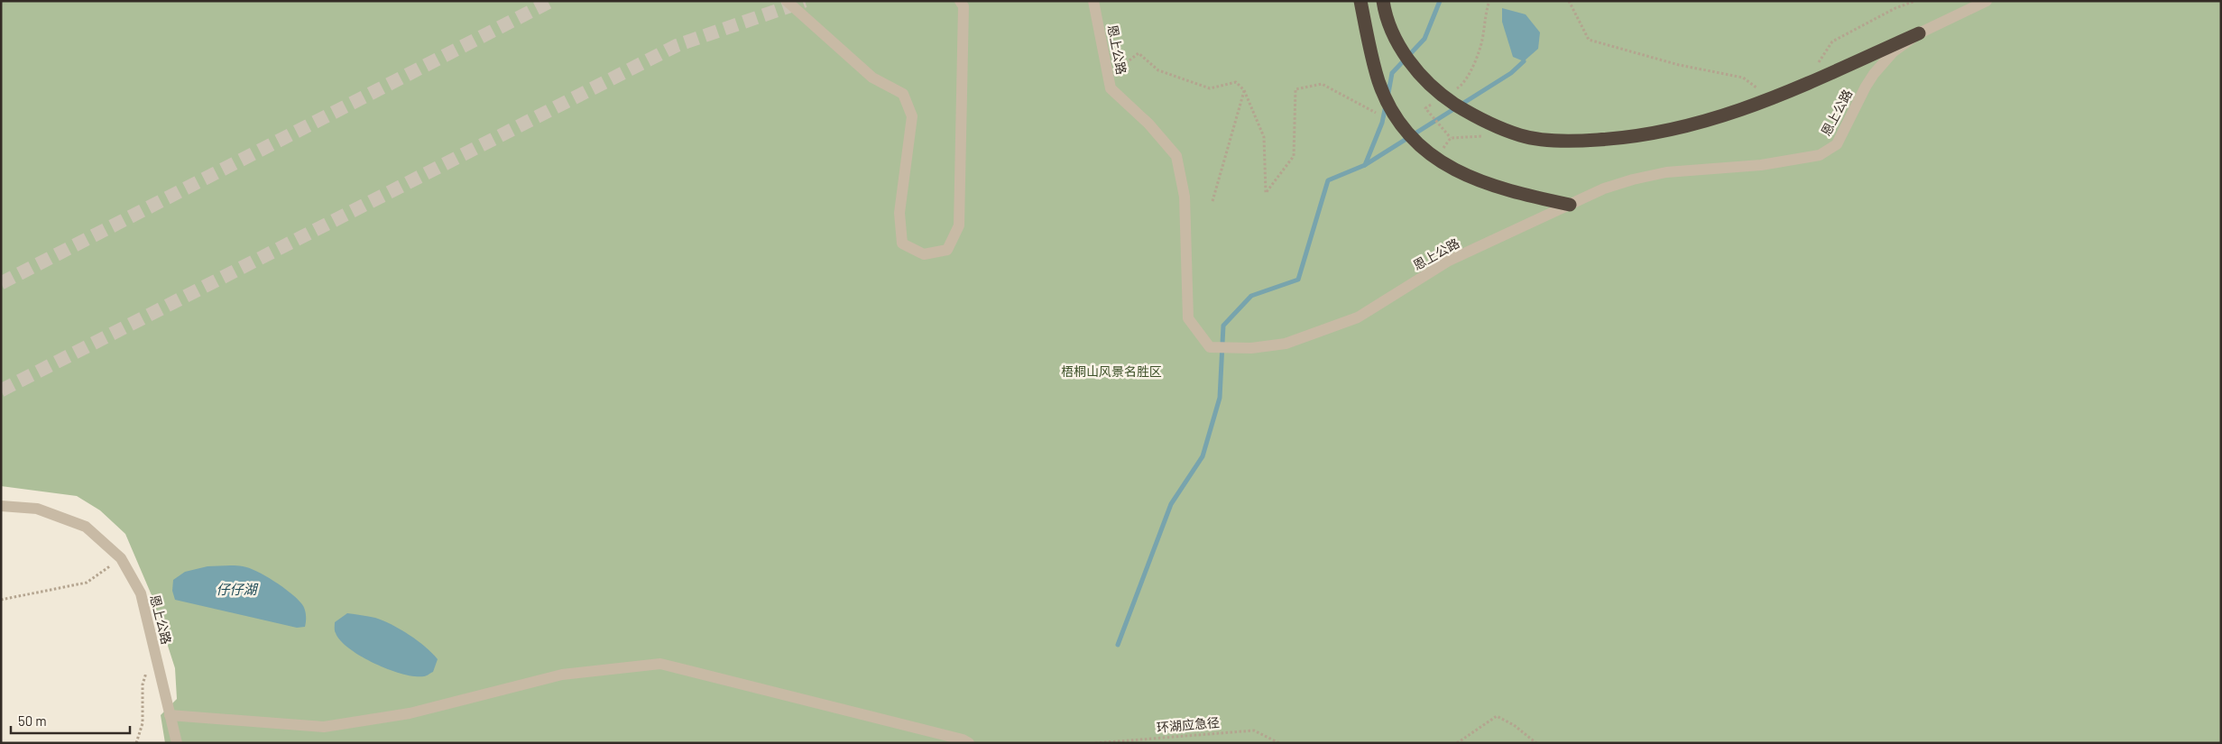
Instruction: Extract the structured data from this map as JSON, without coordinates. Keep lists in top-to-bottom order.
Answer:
{
  "streets": {
    "street": ["恩上公路"],
    "path": ["环湖应急径"]
  },
  "water": ["仔仔湖"],
  "parks": ["梧桐山风景名胜区"],
  "scale_bar": "50 m"
}
